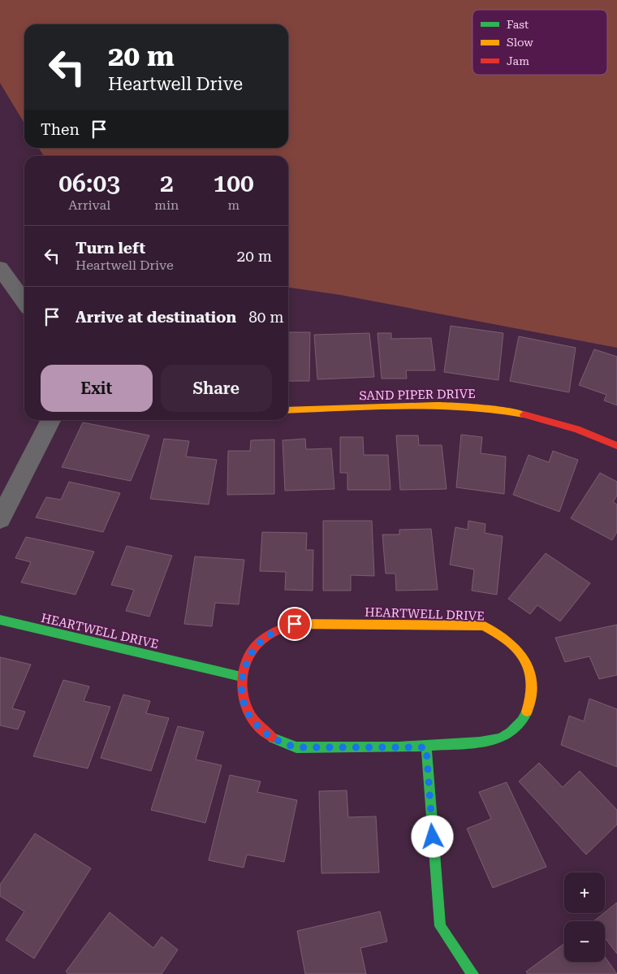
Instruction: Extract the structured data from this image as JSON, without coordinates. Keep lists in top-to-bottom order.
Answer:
{
  "streets": {
    "street": ["SAND PIPER DRIVE", "HEARTWELL DRIVE"]
  },
  "legend": ["Fast", "Slow", "Jam"],
  "page": {
    "turn": ["20 m", "Heartwell Drive"],
    "then": "Then",
    "eta": [
      "06:03",
      "Arrival",
      "2",
      "min",
      "100",
      "m"
    ],
    "list": [
      {
        "name": "Turn left",
        "note": "Heartwell Drive",
        "value": "20 m"
      },
      {
        "name": "Arrive at destination",
        "value": "80 m"
      }
    ],
    "buttons": ["Exit", "Share"],
    "map_buttons": ["+", "−"]
  }
}
